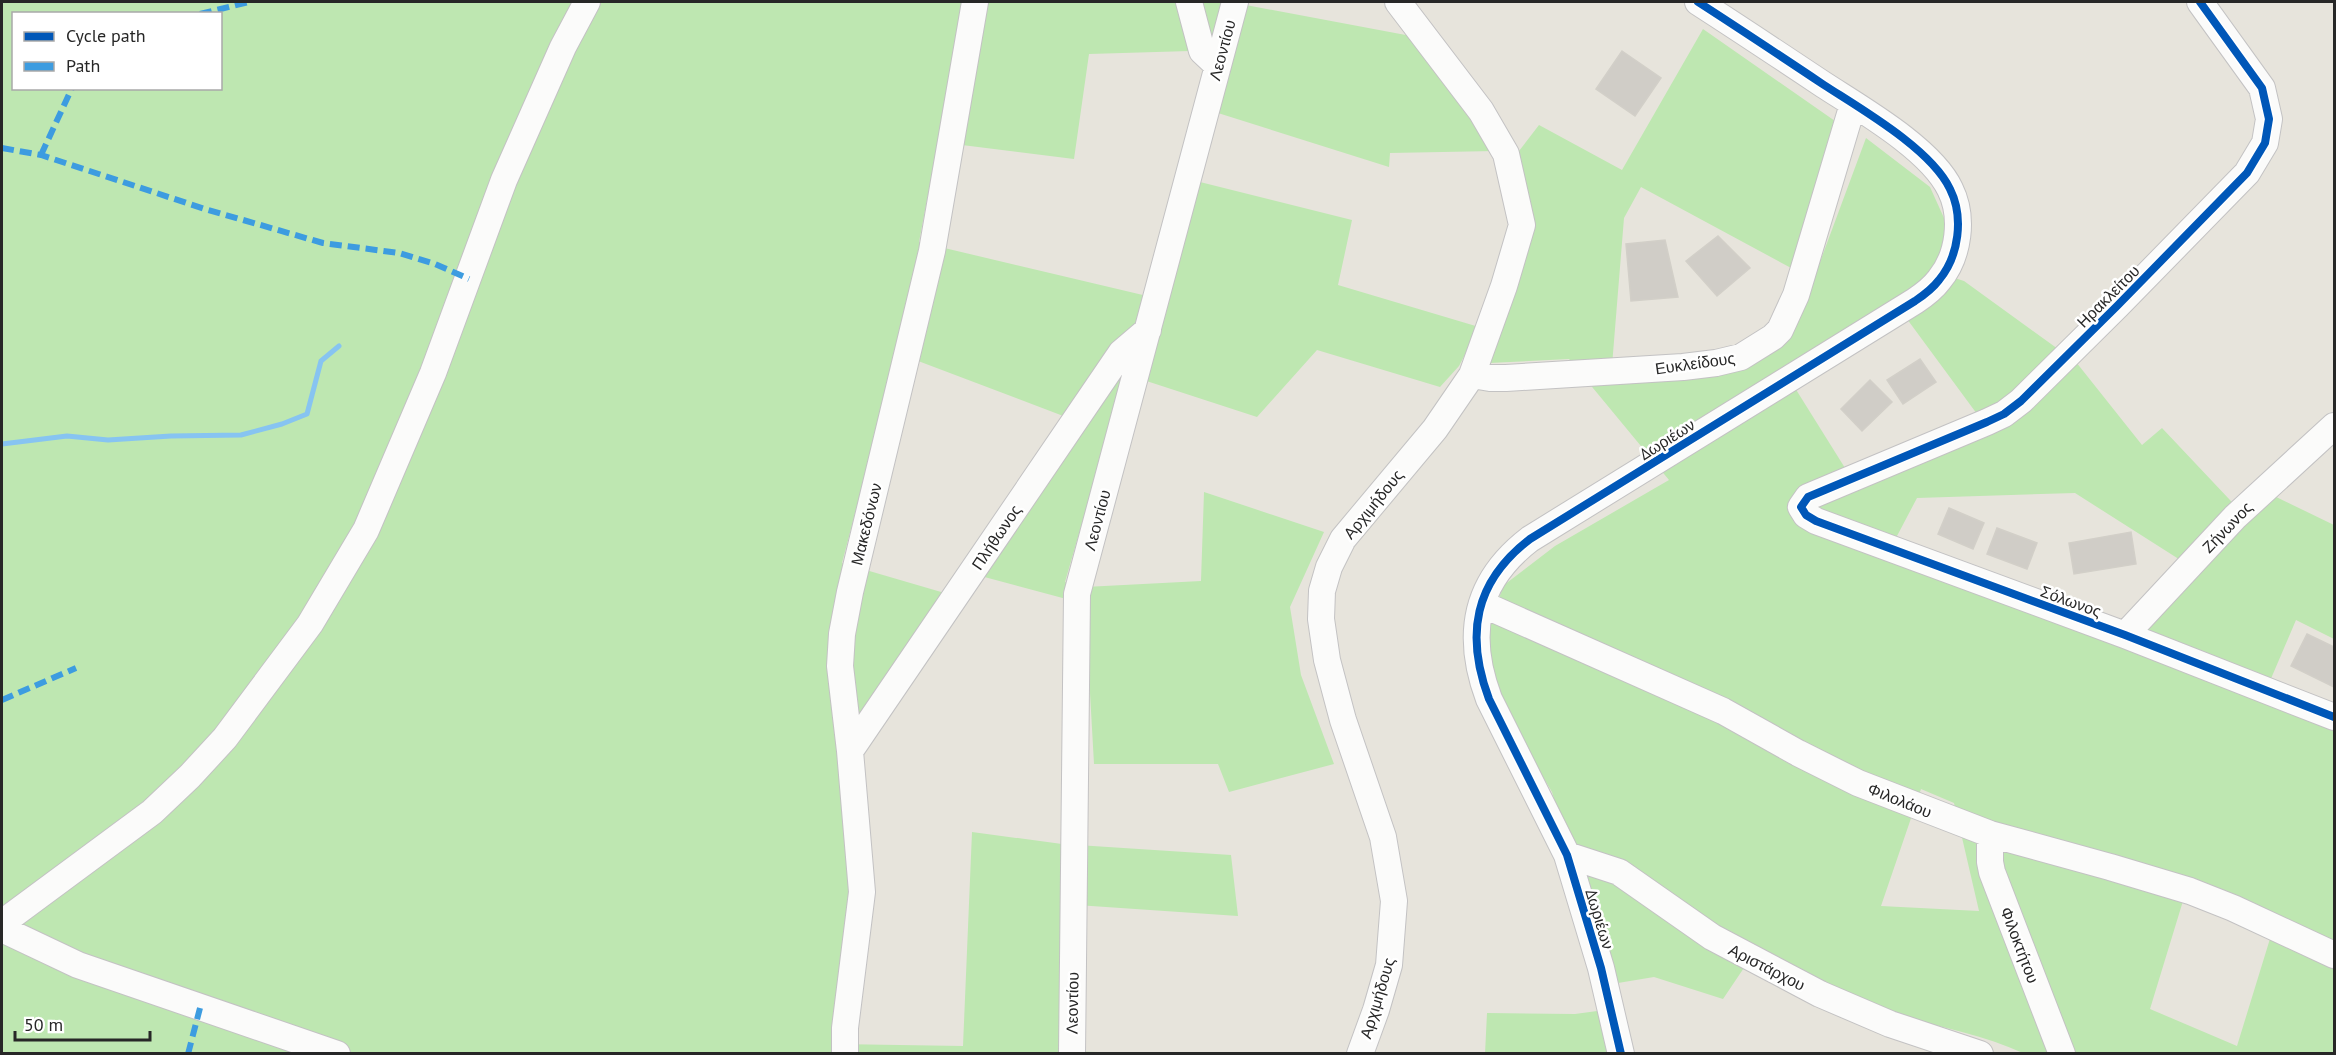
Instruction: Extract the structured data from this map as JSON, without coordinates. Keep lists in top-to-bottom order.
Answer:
{
  "streets": {
    "street": [
      "Λεοντίου",
      "Ηρακλείτου",
      "Ευκλείδους",
      "Δωριέων",
      "Αρχιμήδους",
      "Μακεδόνων",
      "Ζήνωνος",
      "Πλήθωνος",
      "Σόλωνος",
      "Φιλολάου",
      "Φιλοκτήτου",
      "Αριστάρχου"
    ]
  },
  "crossings": [
    ["Λεοντίου", "Πλήθωνος"],
    ["Ηρακλείτου", "Σόλωνος"],
    ["Ευκλείδους", "Δωριέων"],
    ["Ευκλείδους", "Αρχιμήδους"],
    ["Δωριέων", "Φιλολάου"],
    ["Δωριέων", "Αριστάρχου"],
    ["Μακεδόνων", "Πλήθωνος"],
    ["Ζήνωνος", "Σόλωνος"],
    ["Φιλολάου", "Φιλοκτήτου"]
  ],
  "legend": ["Cycle path", "Path"],
  "scale_bar": "50 m"
}
